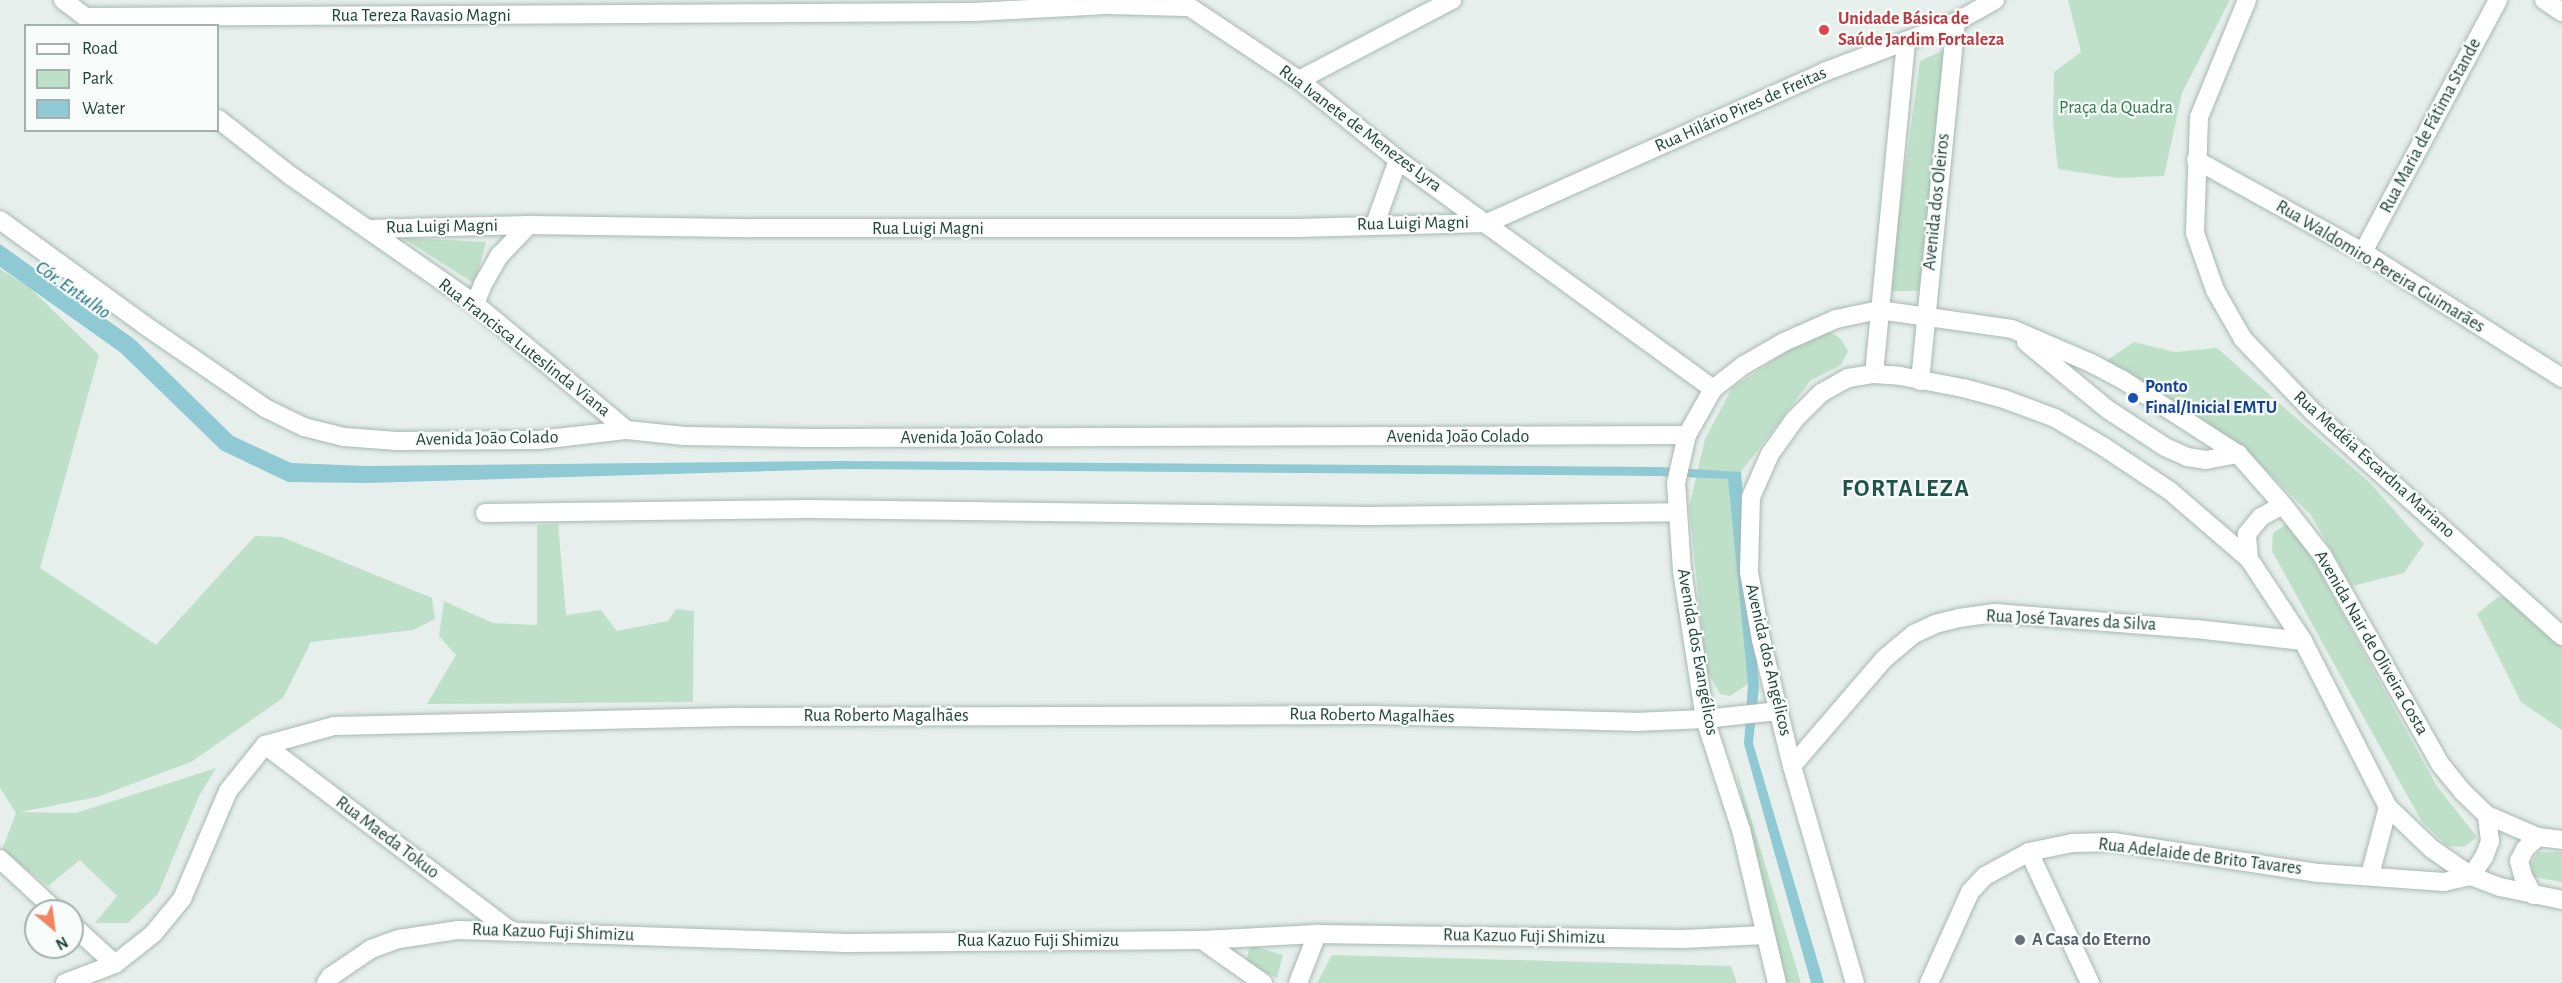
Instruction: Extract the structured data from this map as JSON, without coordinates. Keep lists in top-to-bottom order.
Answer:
{
  "streets": {
    "street": [
      "Rua Tereza Ravasio Magni",
      "Rua Hilário Pires de Freitas",
      "Rua Maria de Fátima Stande",
      "Rua Ivanete de Menezes Lyra",
      "Avenida dos Oleiros",
      "Rua Luigi Magni",
      "Rua Waldomiro Pereira Guimarães",
      "Rua Francisca Luteslinda Viana",
      "Avenida João Colado",
      "Rua Medéia Escardna Mariano",
      "Rua José Tavares da Silva",
      "Avenida Nair de Oliveira Costa",
      "Avenida dos Evangélicos",
      "Avenida dos Angélicos",
      "Rua Roberto Magalhães",
      "Rua Maeda Tokuo",
      "Rua Adelaide de Brito Tavares",
      "Rua Kazuo Fuji Shimizu"
    ]
  },
  "crossings": [
    ["Rua Tereza Ravasio Magni", "Rua Ivanete de Menezes Lyra"],
    ["Rua Hilário Pires de Freitas", "Rua Ivanete de Menezes Lyra"],
    ["Rua Hilário Pires de Freitas", "Avenida dos Oleiros"],
    ["Rua Hilário Pires de Freitas", "Rua Luigi Magni"],
    ["Rua Maria de Fátima Stande", "Rua Waldomiro Pereira Guimarães"],
    ["Rua Ivanete de Menezes Lyra", "Rua Luigi Magni"],
    ["Rua Ivanete de Menezes Lyra", "Avenida Nair de Oliveira Costa"],
    ["Avenida dos Oleiros", "Avenida Nair de Oliveira Costa"],
    ["Avenida dos Oleiros", "Avenida dos Angélicos"],
    ["Rua Luigi Magni", "Rua Francisca Luteslinda Viana"],
    ["Rua Waldomiro Pereira Guimarães", "Rua Medéia Escardna Mariano"],
    ["Rua Francisca Luteslinda Viana", "Avenida João Colado"],
    ["Avenida João Colado", "Avenida Nair de Oliveira Costa"],
    ["Avenida João Colado", "Avenida dos Evangélicos"],
    ["Rua José Tavares da Silva", "Avenida dos Angélicos"],
    ["Avenida Nair de Oliveira Costa", "Avenida dos Evangélicos"],
    ["Avenida dos Evangélicos", "Rua Roberto Magalhães"],
    ["Avenida dos Evangélicos", "Rua Kazuo Fuji Shimizu"],
    ["Avenida dos Angélicos", "Rua Roberto Magalhães"],
    ["Rua Roberto Magalhães", "Rua Maeda Tokuo"],
    ["Rua Maeda Tokuo", "Rua Kazuo Fuji Shimizu"]
  ],
  "districts": ["FORTALEZA"],
  "water": ["Cór. Entulho"],
  "parks": ["Praça da Quadra"],
  "places": ["Unidade Básica de Saúde Jardim Fortaleza", "Ponto Final/Inicial EMTU", "A Casa do Eterno"],
  "legend": ["Road", "Park", "Water"],
  "north": "bottom right"
}
